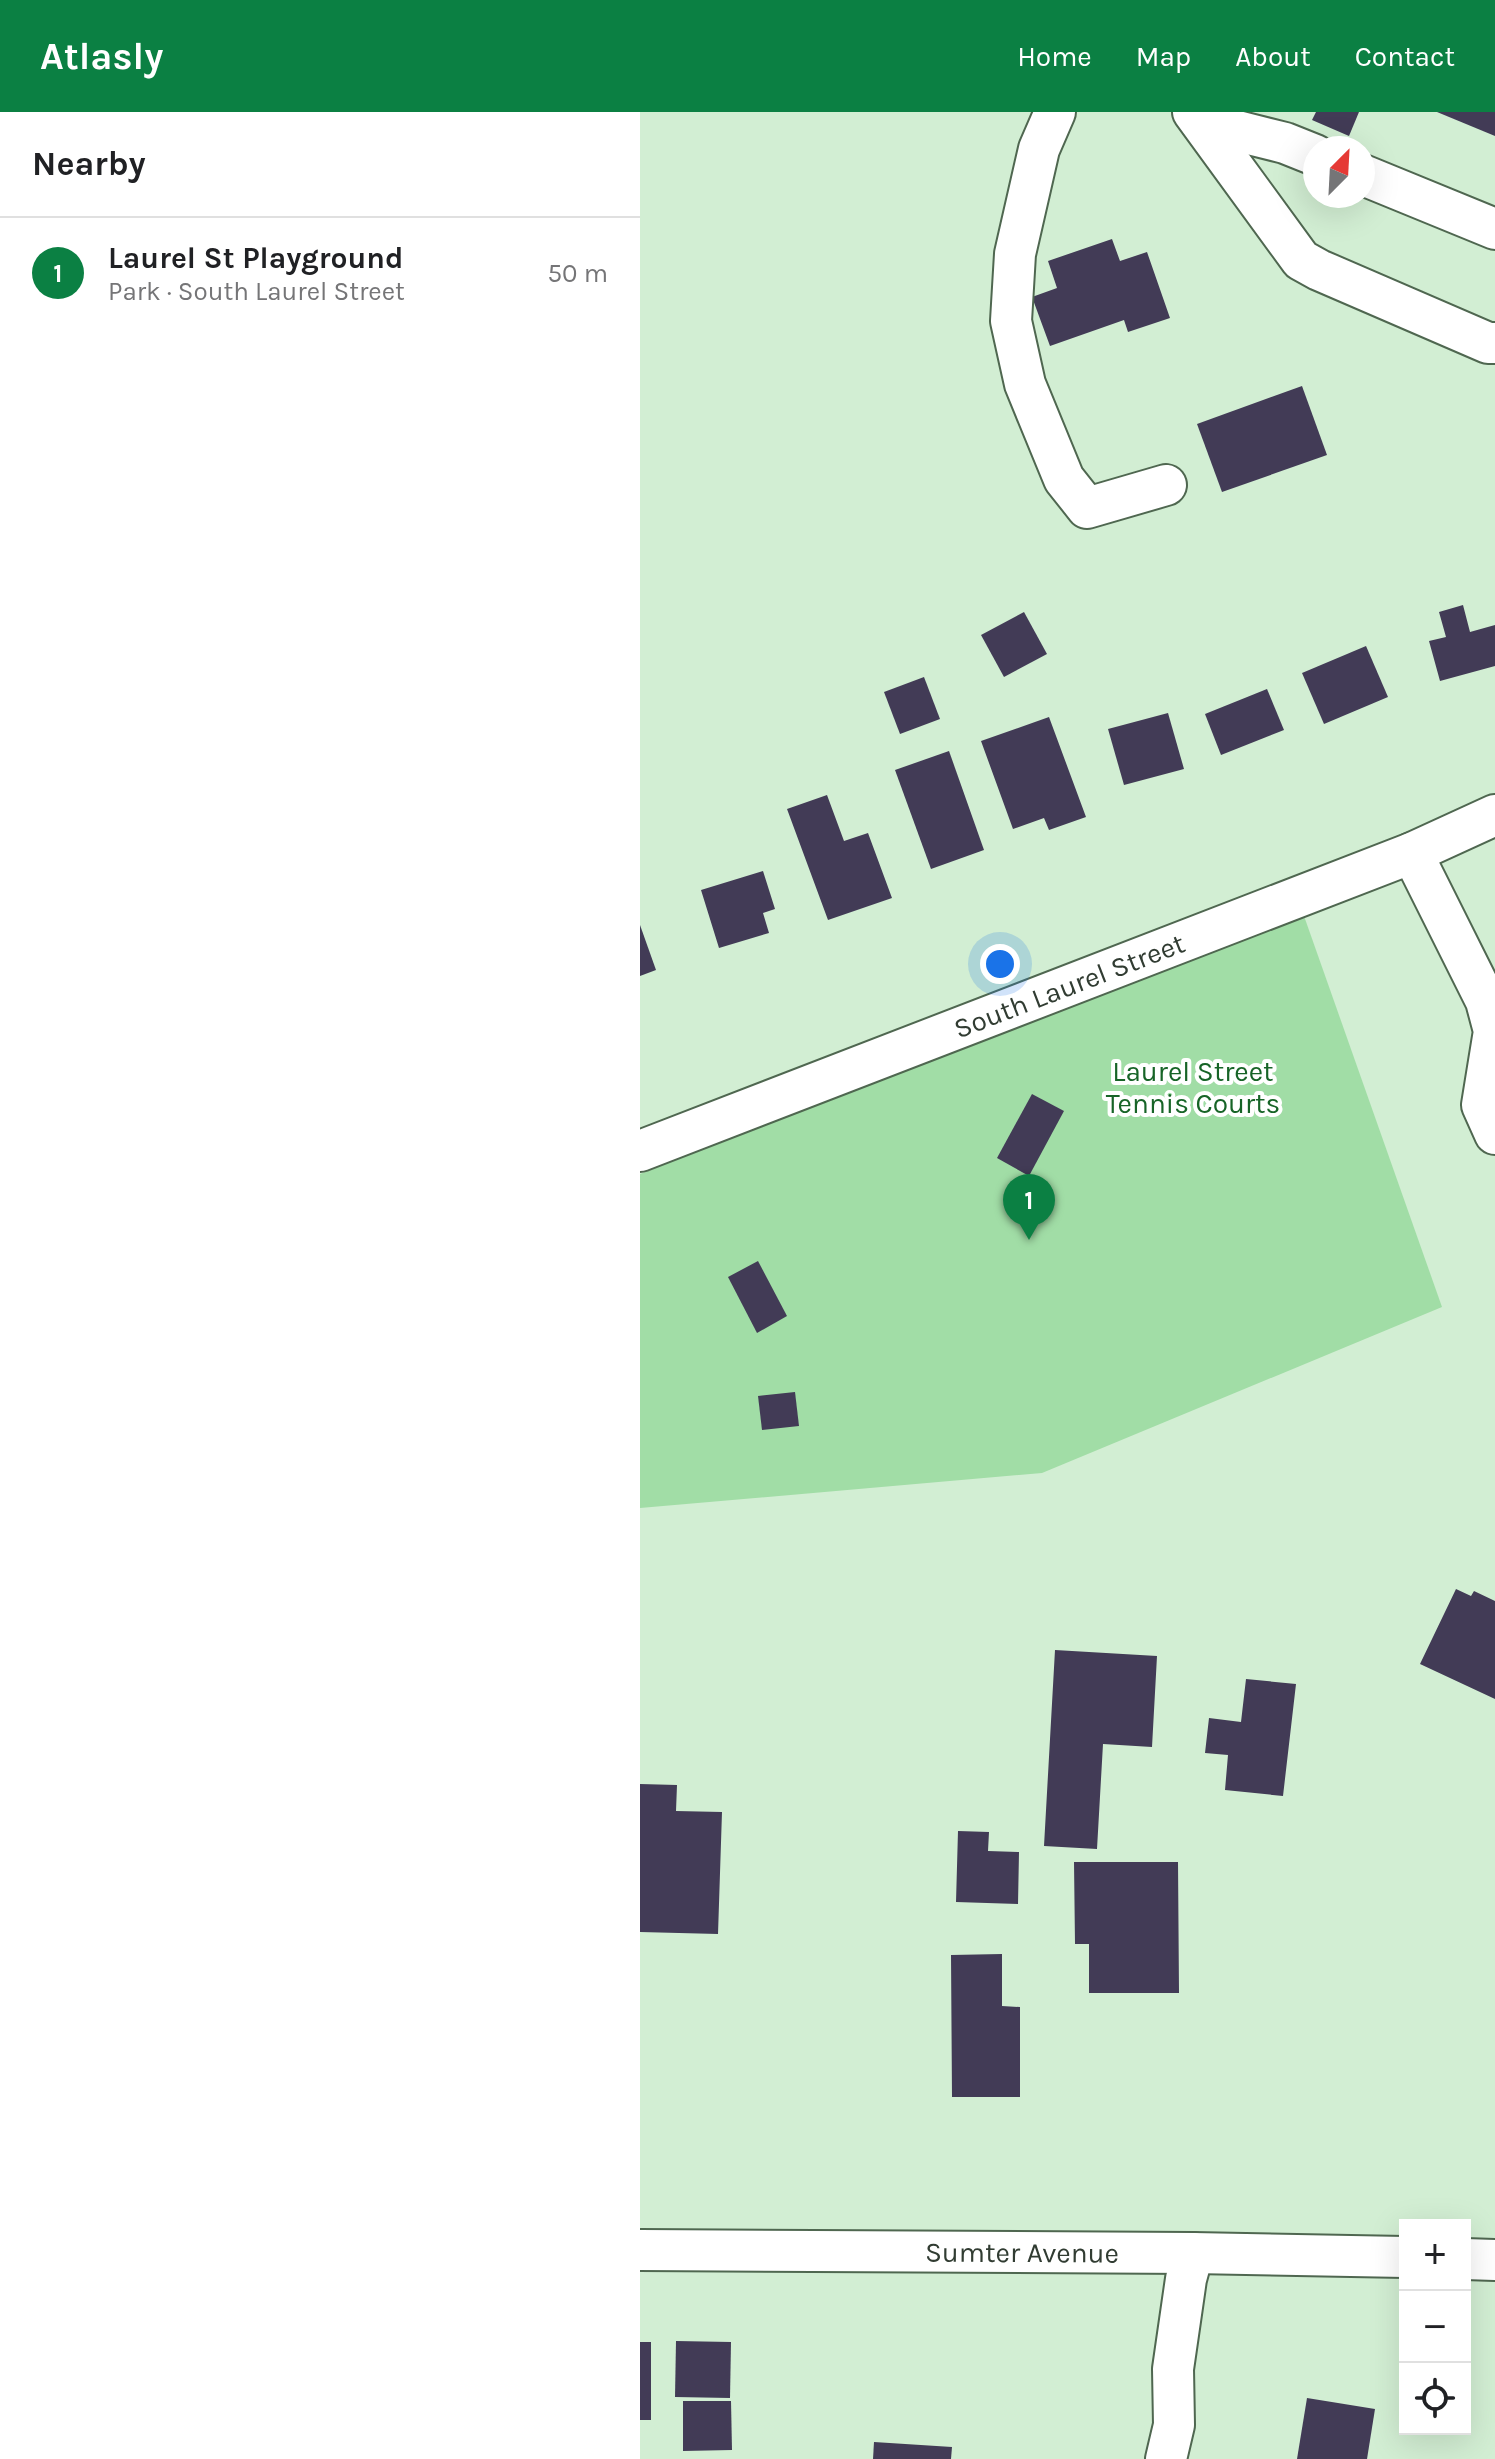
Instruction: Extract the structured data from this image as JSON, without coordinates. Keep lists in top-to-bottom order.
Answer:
{
  "streets": {
    "street": ["South Laurel Street", "Sumter Avenue"]
  },
  "parks": ["Laurel Street Tennis Courts"],
  "north": "top right",
  "page": {
    "header": "Atlasly",
    "nav": [
      "Home",
      "Map",
      "About",
      "Contact"
    ],
    "heading": "Nearby",
    "list": [
      {
        "mark": "1",
        "name": "Laurel St Playground",
        "note": "Park · South Laurel Street",
        "value": "50 m"
      }
    ],
    "pins": "1",
    "map_buttons": ["+", "−"]
  }
}
